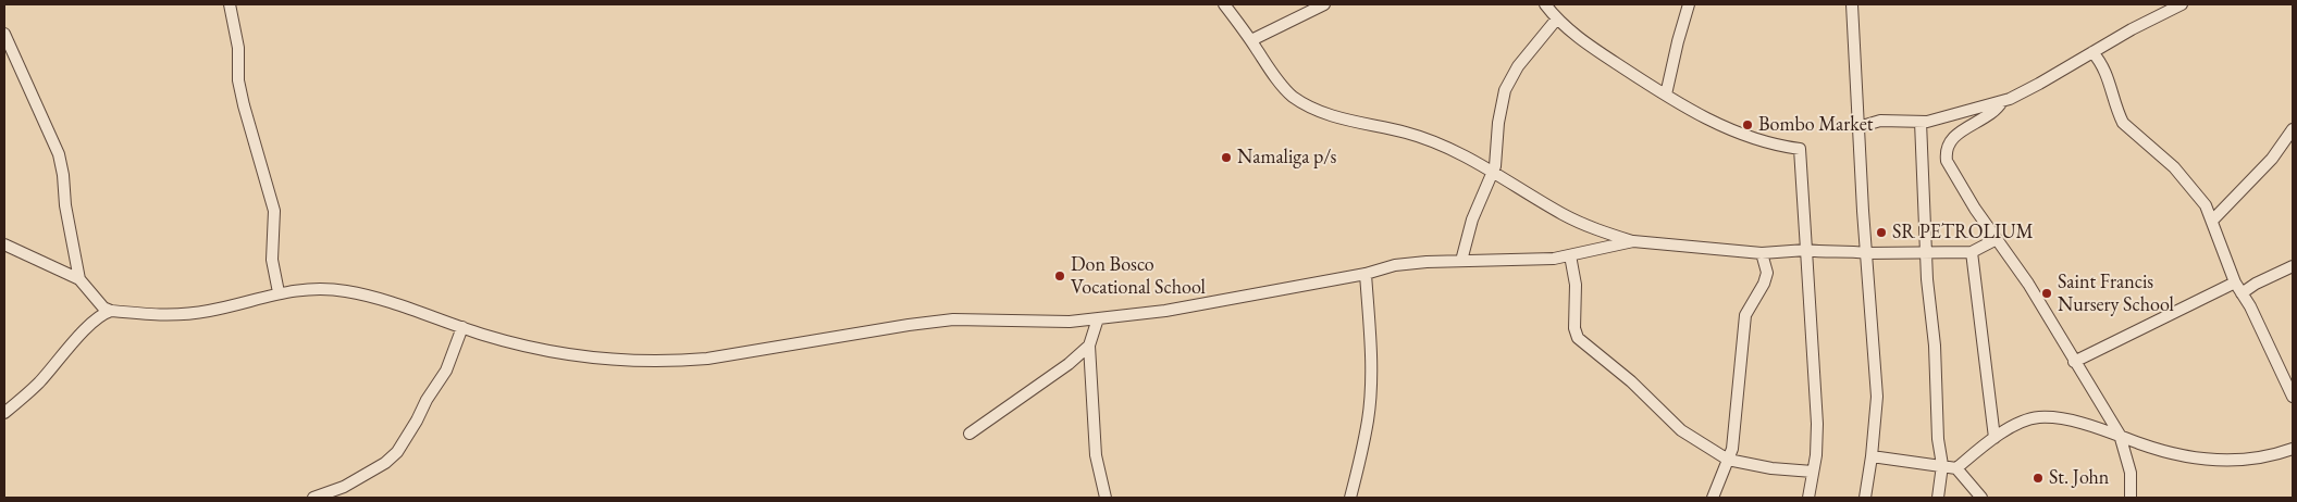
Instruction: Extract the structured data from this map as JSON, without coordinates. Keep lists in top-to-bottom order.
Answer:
{
  "places": [
    "Bombo Market",
    "Namaliga p/s",
    "SR PETROLIUM",
    "Don Bosco Vocational School",
    "Saint Francis Nursery School",
    "St. John"
  ]
}
